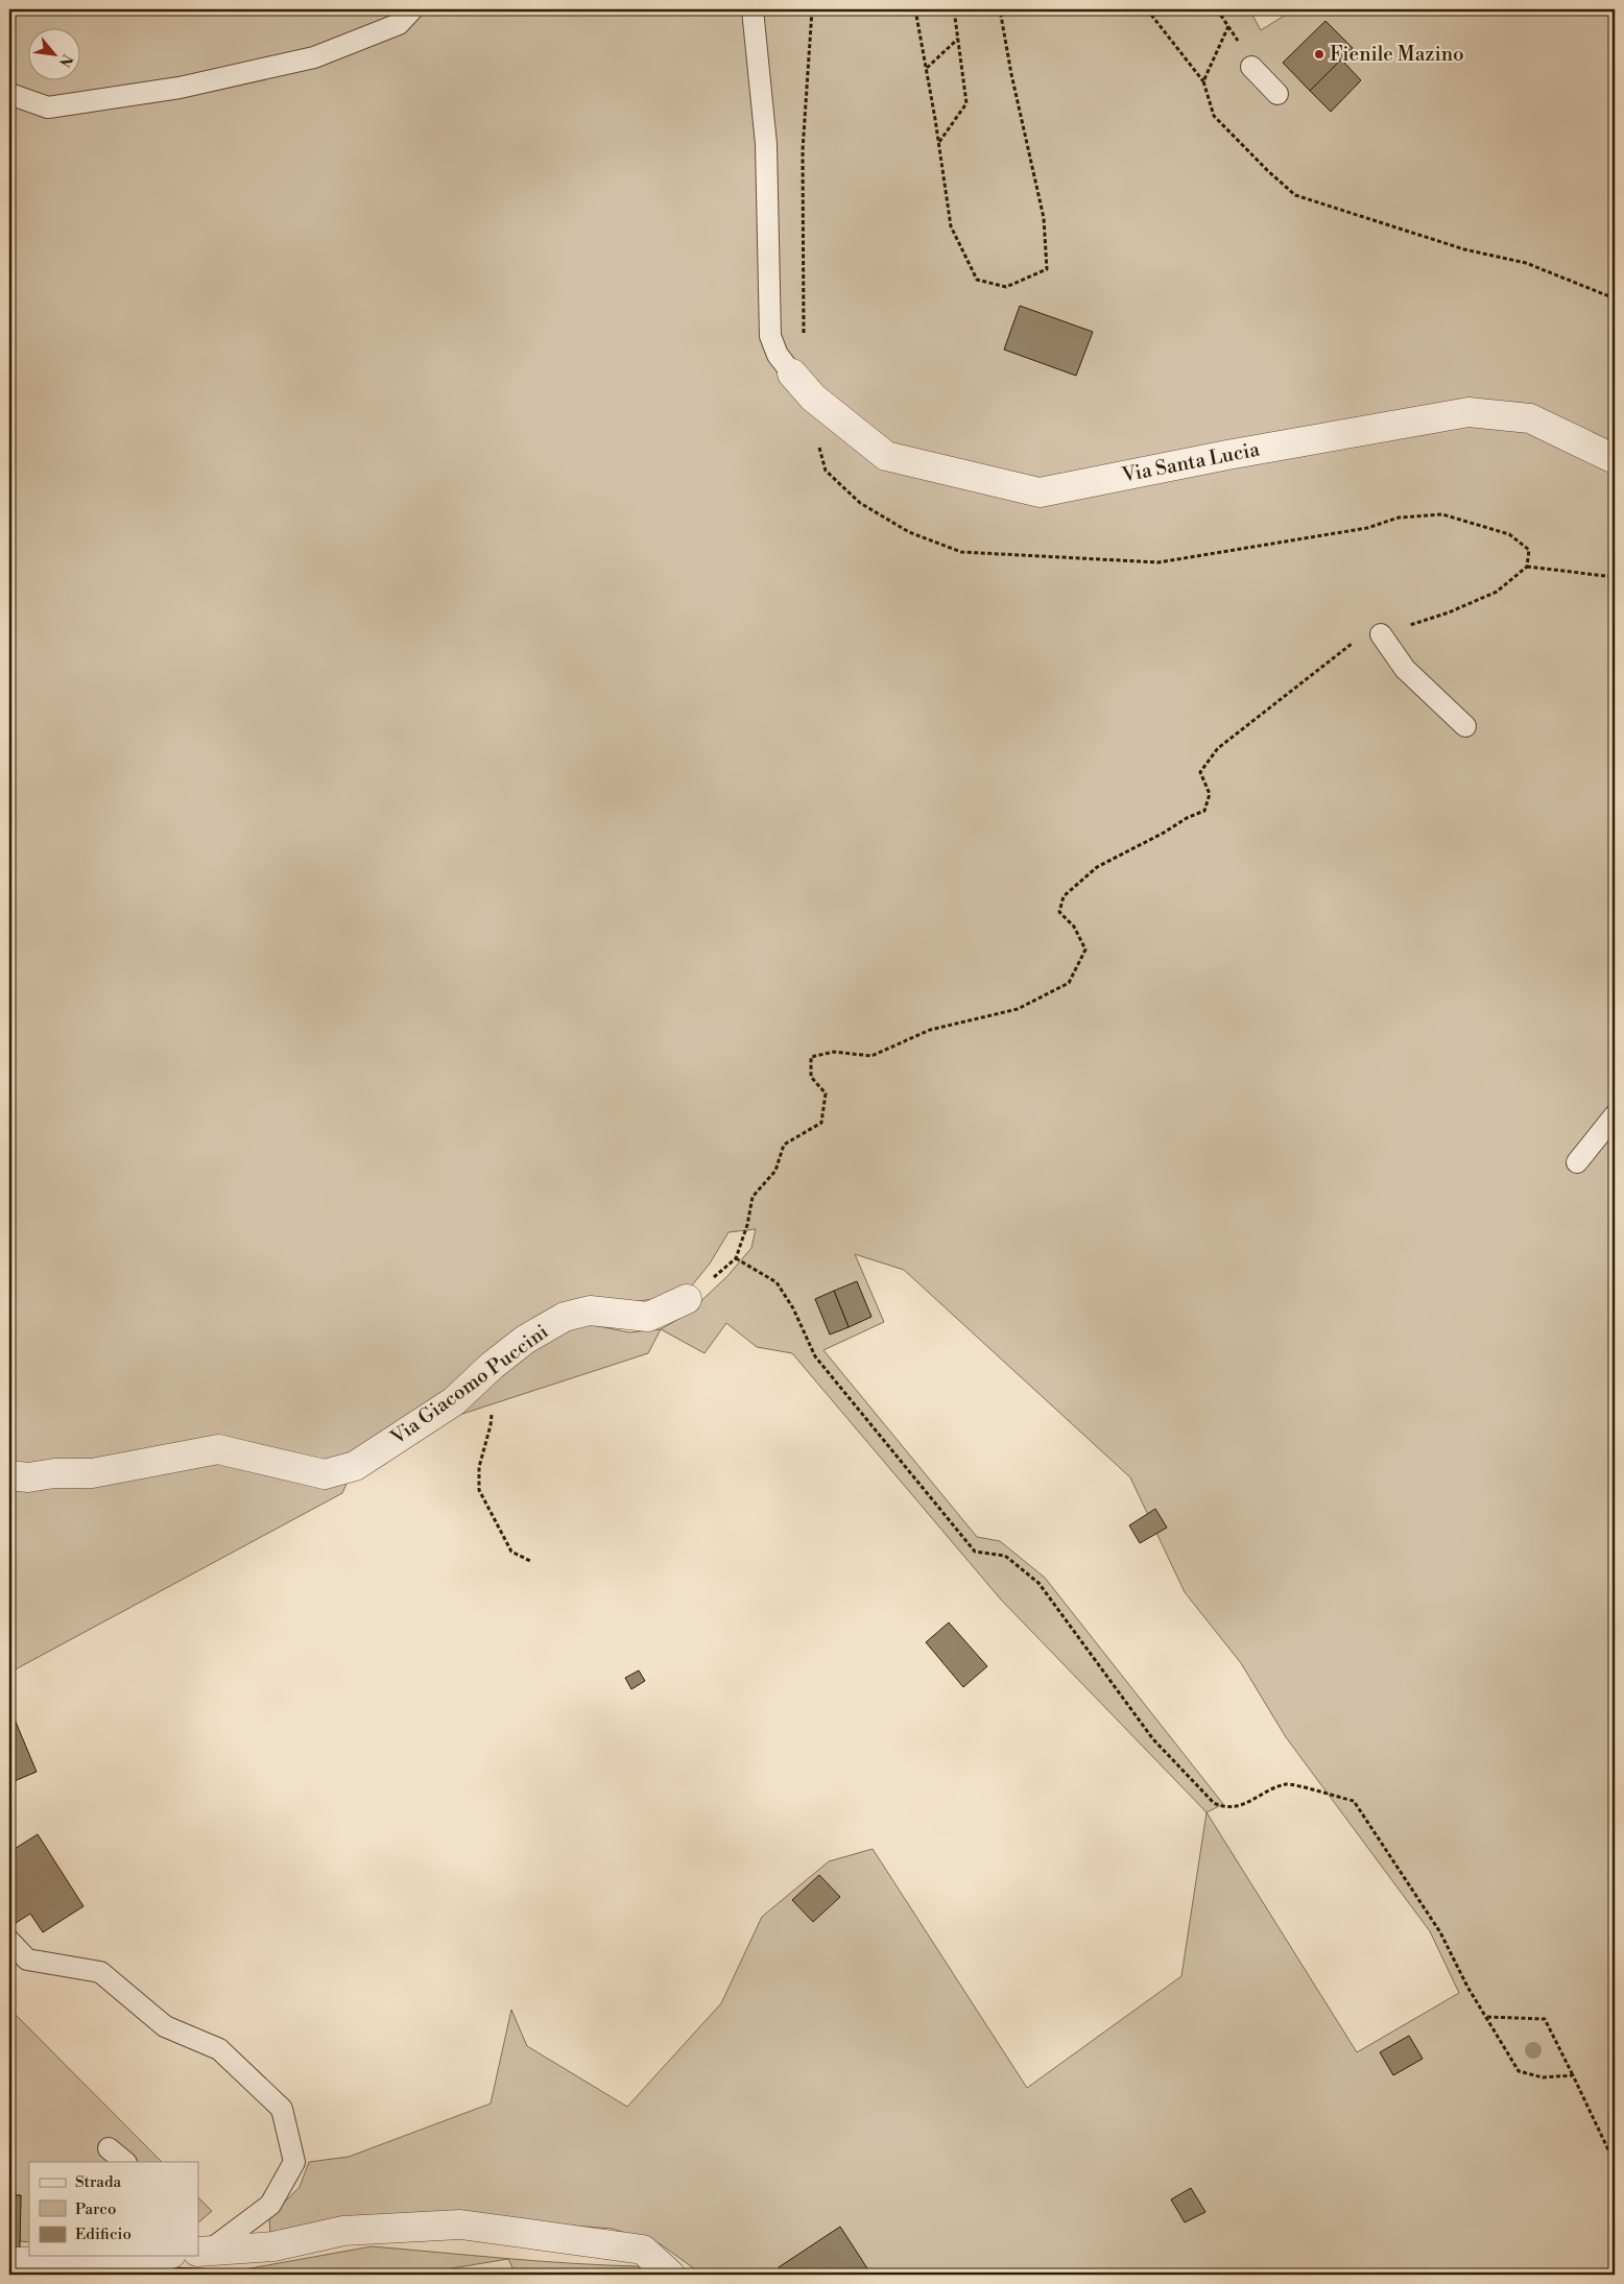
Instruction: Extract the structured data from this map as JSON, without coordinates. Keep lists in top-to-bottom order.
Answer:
{
  "streets": {
    "street": ["Via Santa Lucia", "Via Giacomo Puccini"]
  },
  "places": ["Fienile Mazino"],
  "legend": ["Strada", "Parco", "Edificio"],
  "north": "bottom right"
}
